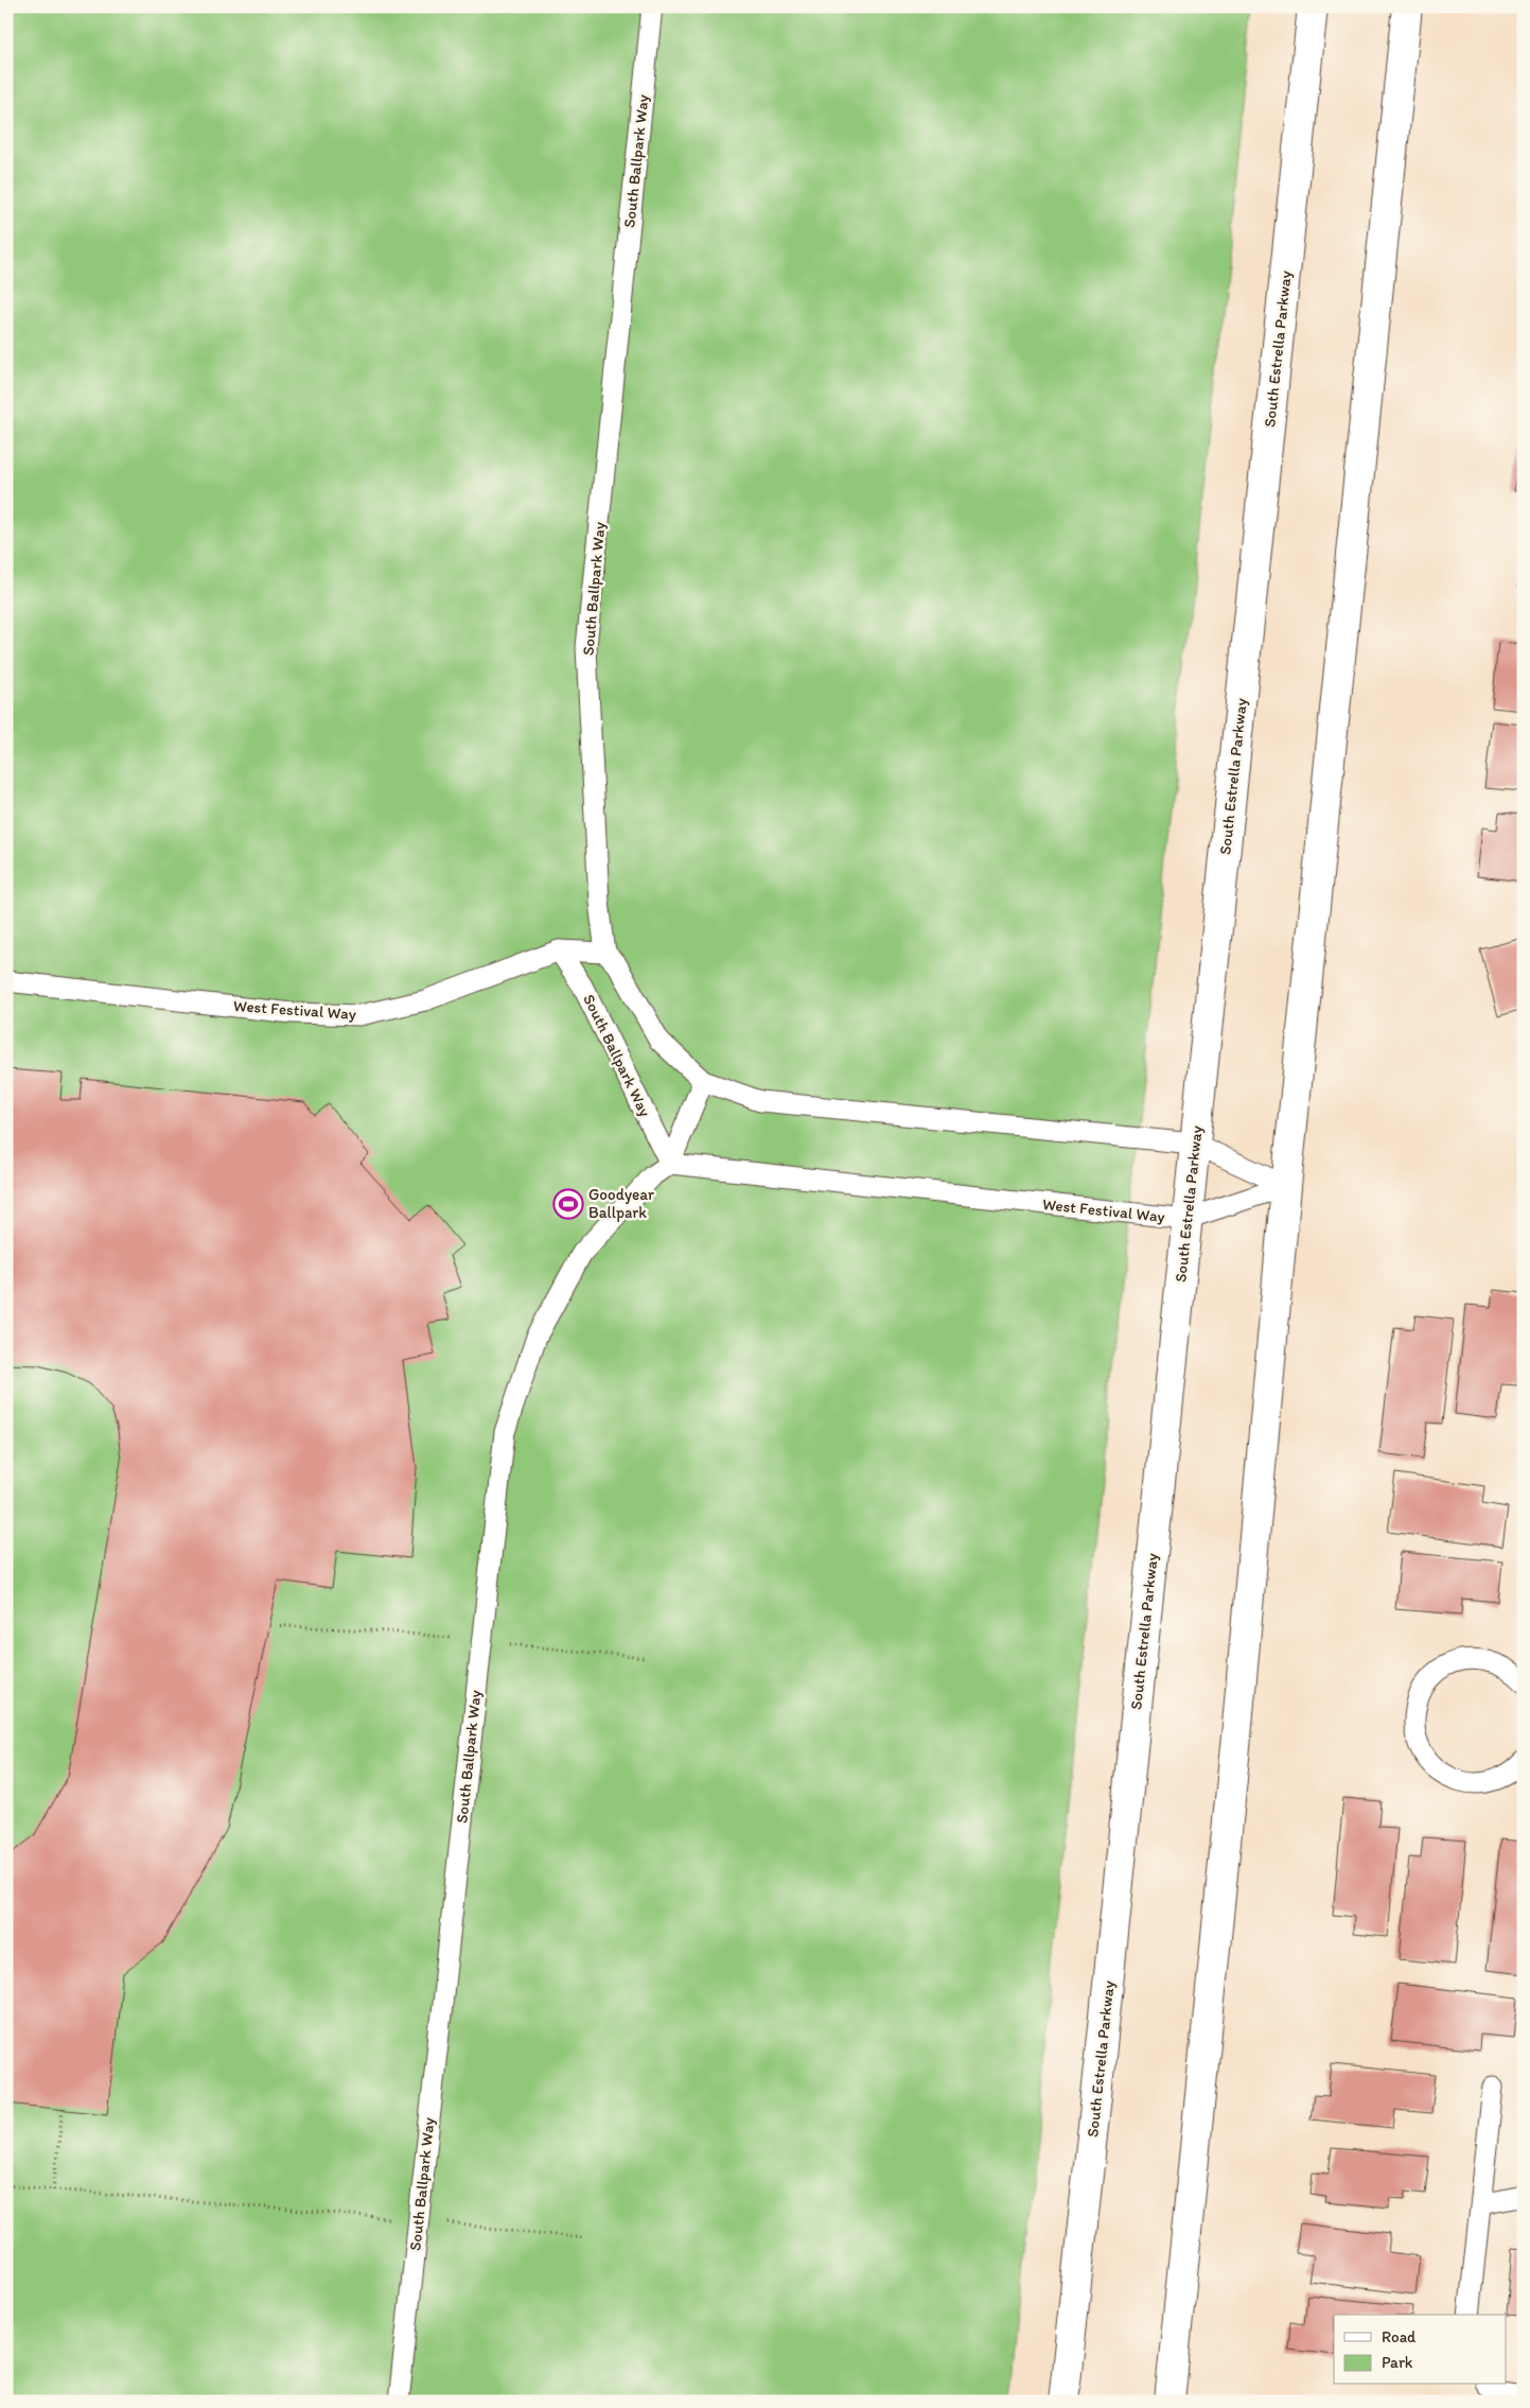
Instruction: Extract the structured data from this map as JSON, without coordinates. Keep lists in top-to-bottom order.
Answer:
{
  "streets": {
    "main road": ["South Estrella Parkway"],
    "lane": ["South Ballpark Way", "West Festival Way"]
  },
  "crossings": [
    ["South Ballpark Way", "West Festival Way"],
    ["South Estrella Parkway", "West Festival Way"]
  ],
  "places": {
    "sports": ["Goodyear Ballpark"]
  },
  "legend": ["Road", "Park"]
}
